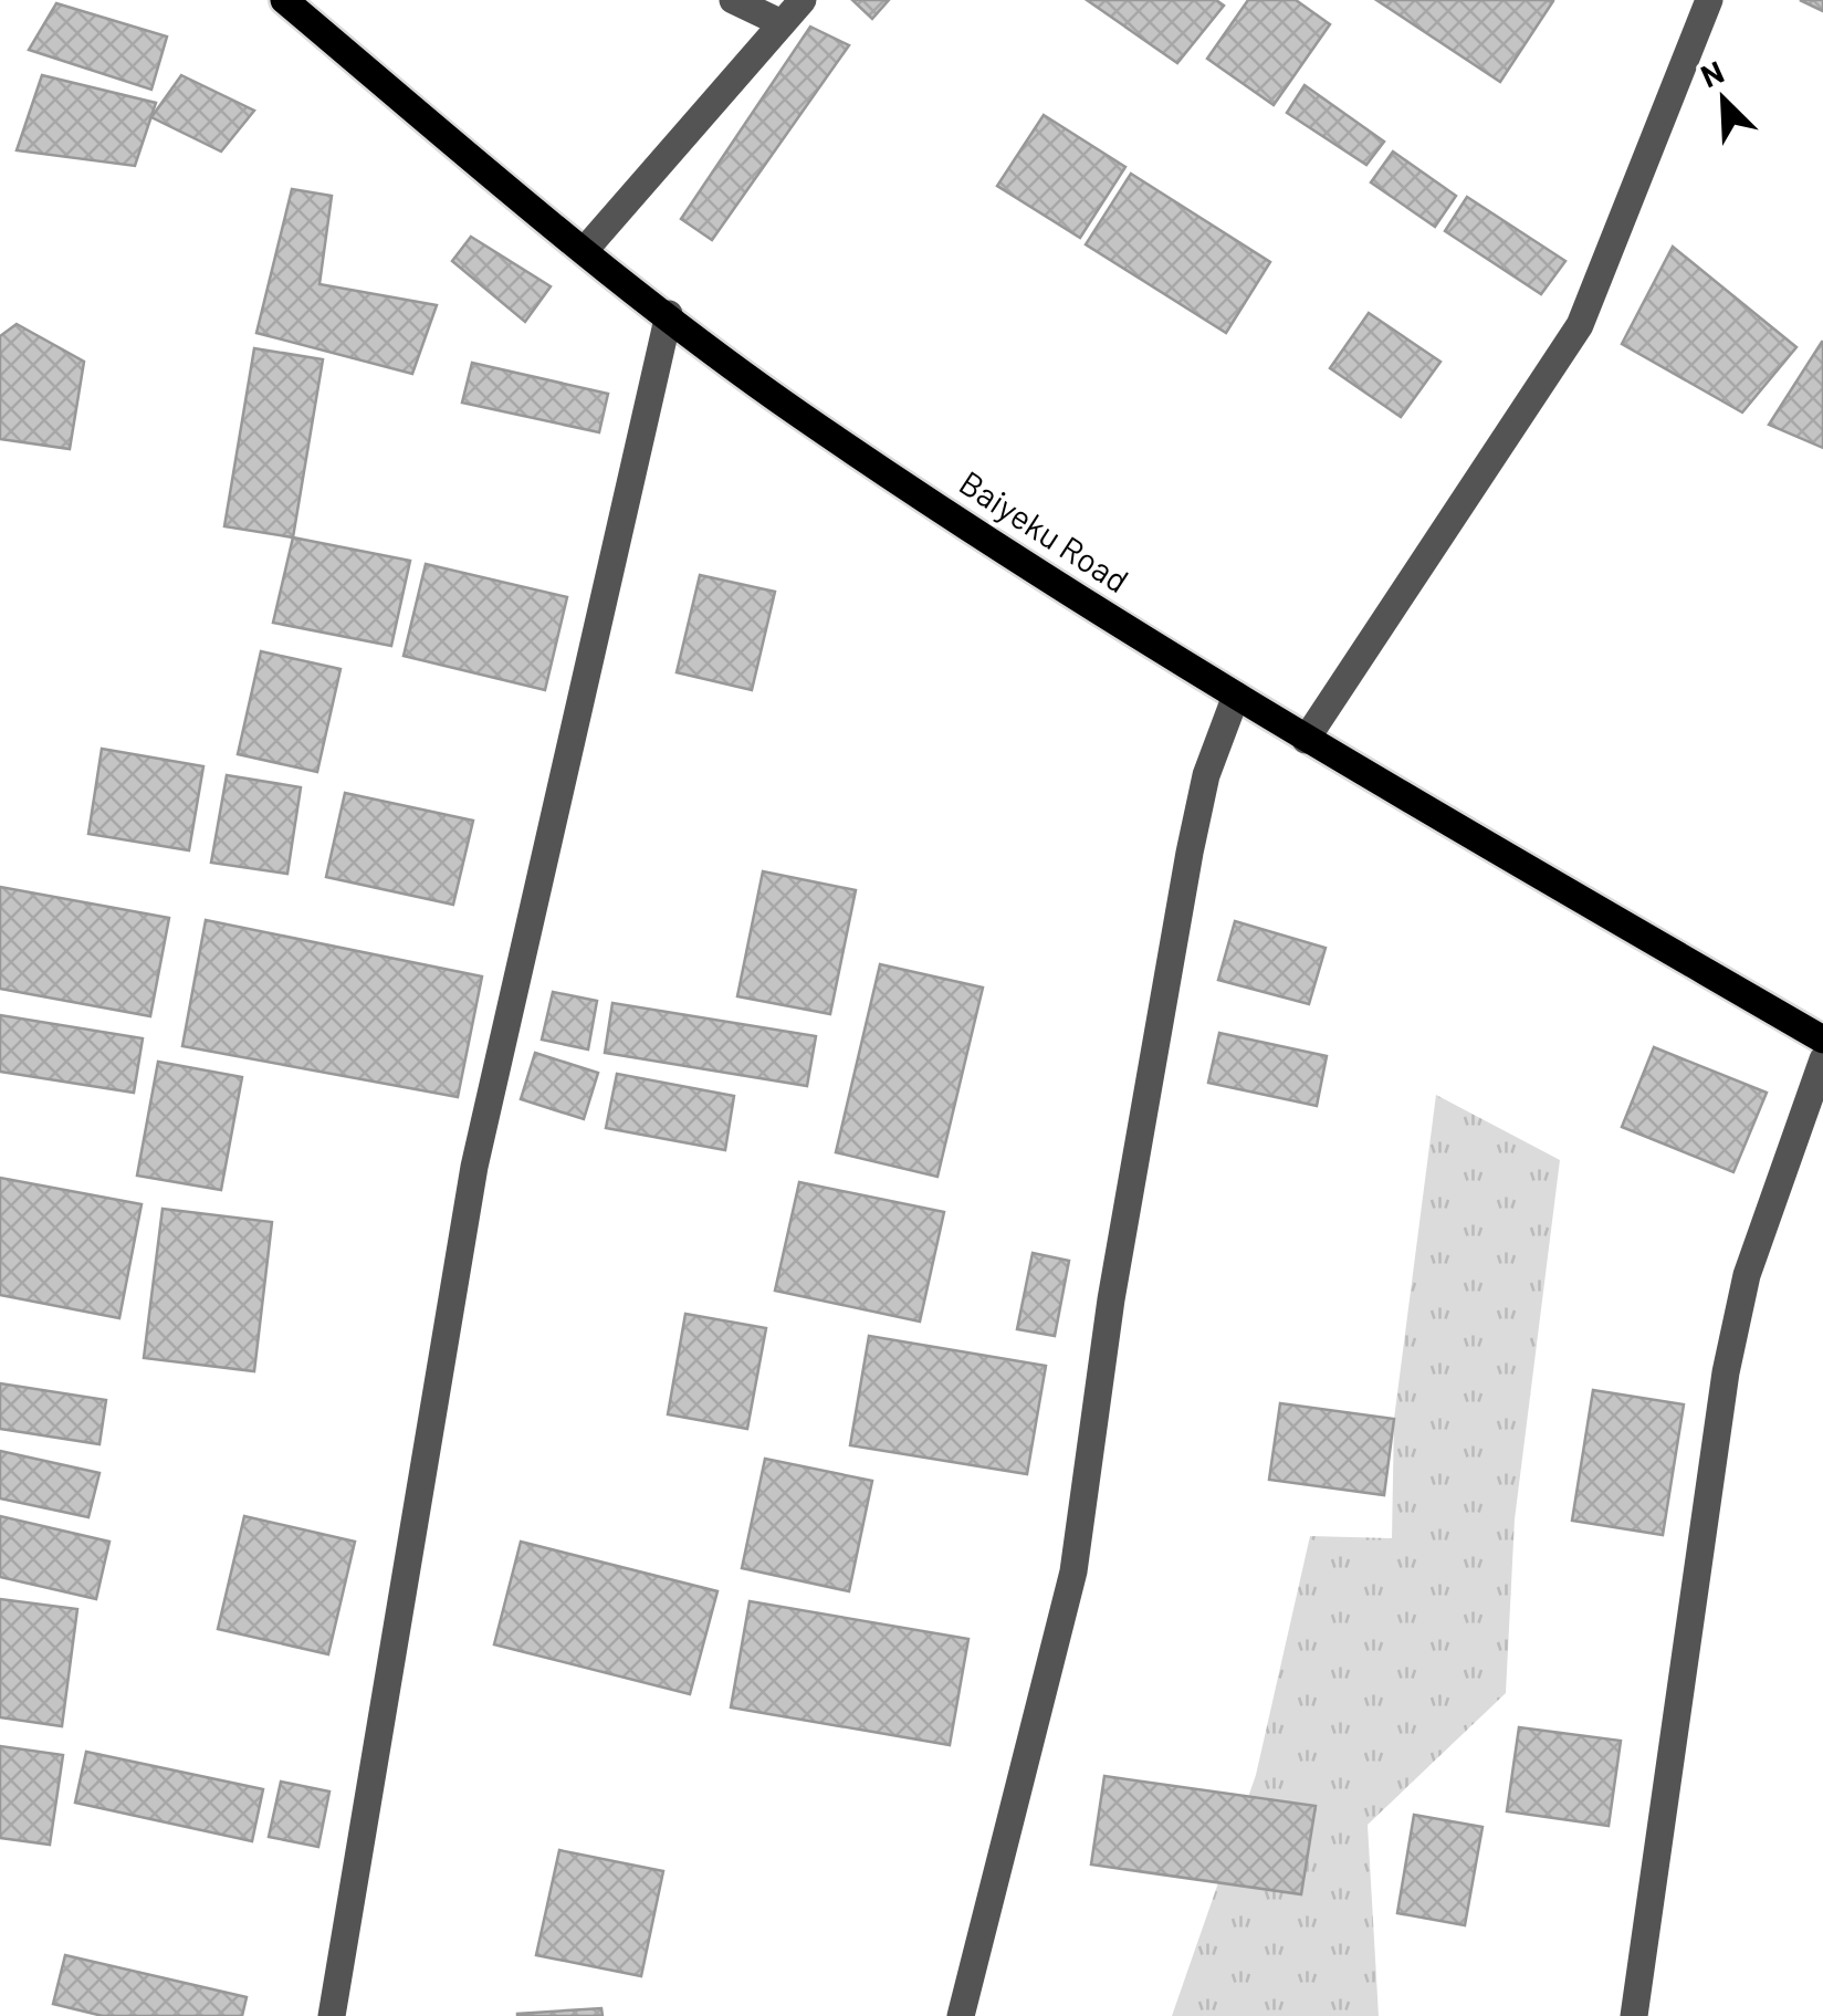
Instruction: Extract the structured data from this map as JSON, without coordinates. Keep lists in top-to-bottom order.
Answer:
{
  "streets": {
    "main road": ["Baiyeku Road"]
  },
  "north": "top left"
}
